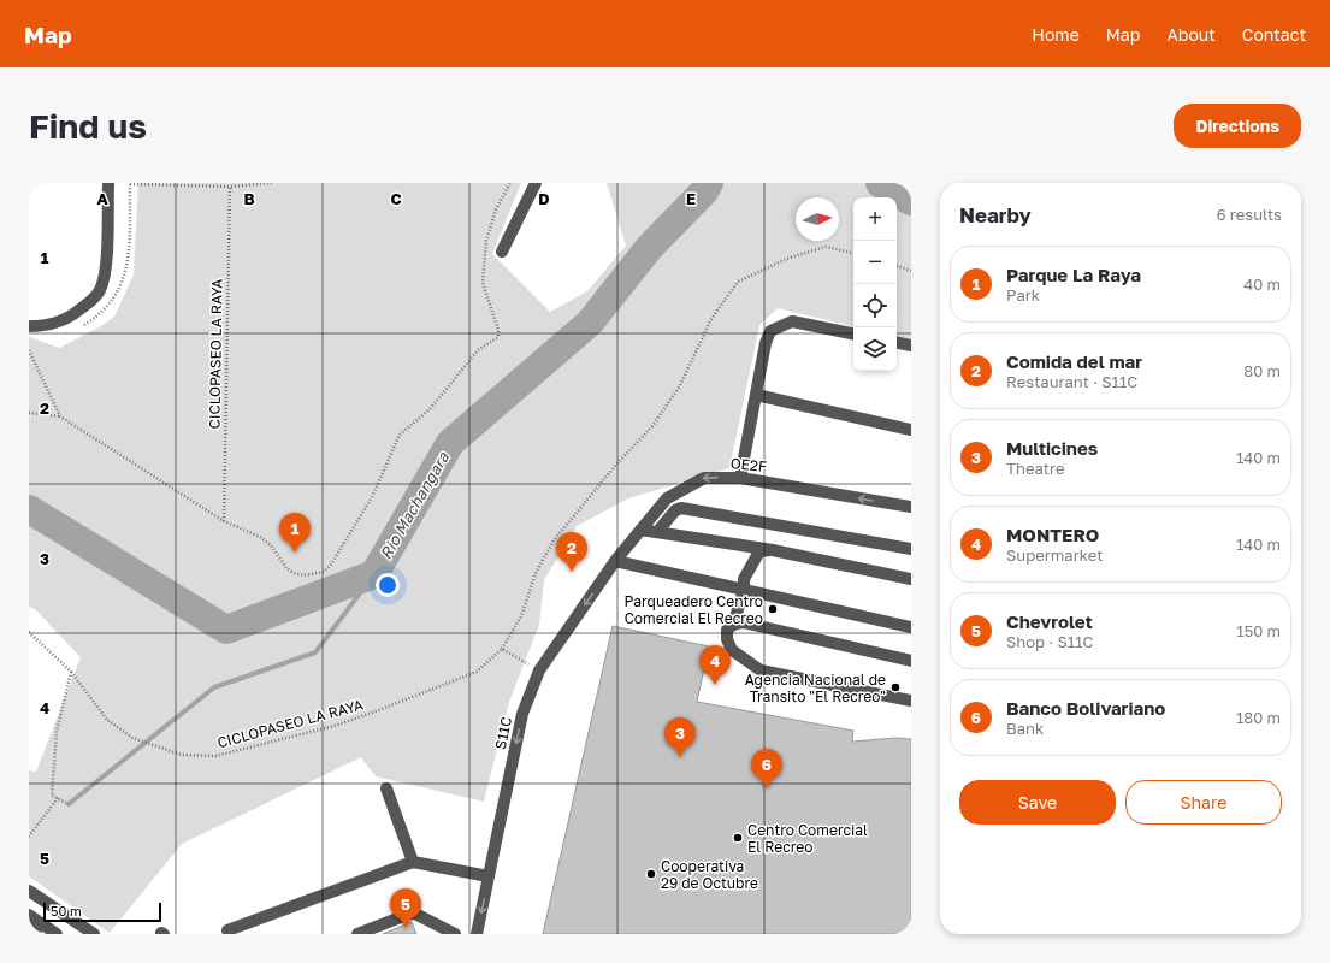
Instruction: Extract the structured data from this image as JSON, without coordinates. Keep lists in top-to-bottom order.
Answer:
{
  "streets": {
    "street": ["OE2F", "S11C"],
    "path": ["CICLOPASEO LA RAYA"]
  },
  "crossings": [
    ["OE2F", "S11C"]
  ],
  "one_way": ["S11C"],
  "water": ["Rio Machangara"],
  "places": [
    "Parqueadero Centro Comercial El Recreo",
    "Agencia Nacional de Transito \"El Recreo\"",
    "Centro Comercial El Recreo",
    "Cooperativa 29 de Octubre"
  ],
  "scale_bar": "50 m",
  "north": "right",
  "page": {
    "header": "Map",
    "nav": [
      "Home",
      "Map",
      "About",
      "Contact"
    ],
    "buttons": [
      "Directions",
      ["Save", "Share"]
    ],
    "title": "Find us",
    "heading": ["Nearby", "6 results"],
    "map_buttons": ["+", "−"],
    "list": [
      {
        "mark": "1",
        "name": "Parque La Raya",
        "note": "Park",
        "value": "40 m"
      },
      {
        "mark": "2",
        "name": "Comida del mar",
        "note": "Restaurant · S11C",
        "value": "80 m"
      },
      {
        "mark": "3",
        "name": "Multicines",
        "note": "Theatre",
        "value": "140 m"
      },
      {
        "mark": "4",
        "name": "MONTERO",
        "note": "Supermarket",
        "value": "140 m"
      },
      {
        "mark": "5",
        "name": "Chevrolet",
        "note": "Shop · S11C",
        "value": "150 m"
      },
      {
        "mark": "6",
        "name": "Banco Bolivariano",
        "note": "Bank",
        "value": "180 m"
      }
    ],
    "pins": [
      "1",
      "2",
      "4",
      "3",
      "6",
      "5"
    ],
    "scale": "50 m"
  },
  "grid": {
    "columns": [
      "A",
      "B",
      "C",
      "D",
      "E"
    ],
    "rows": [
      "1",
      "2",
      "3",
      "4",
      "5"
    ]
  }
}
